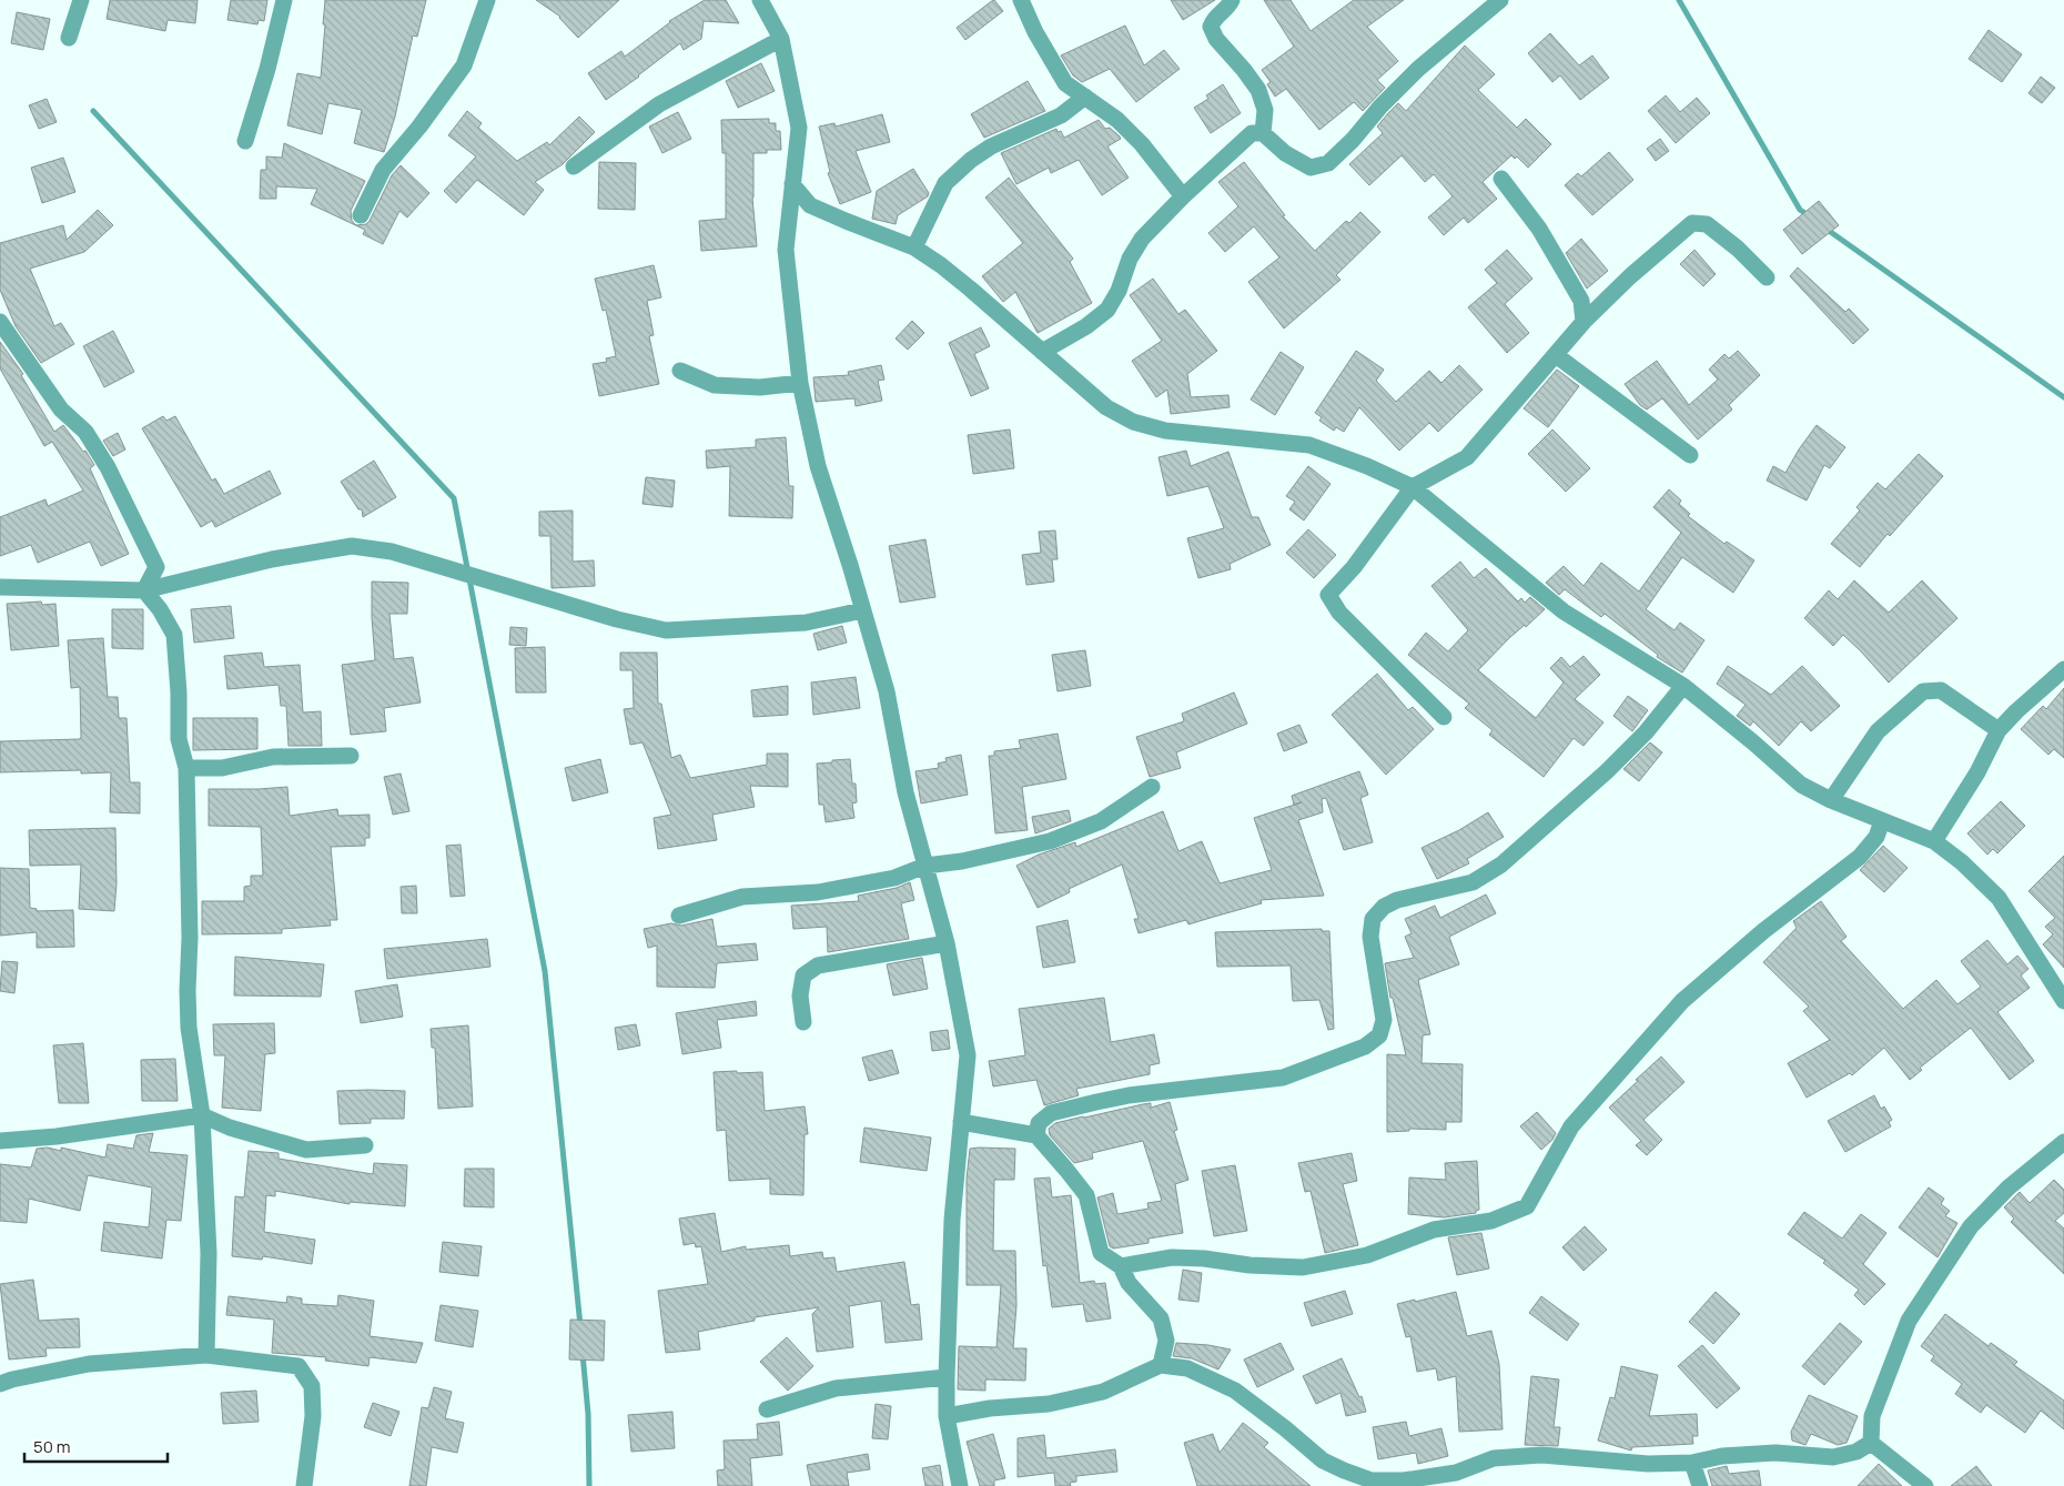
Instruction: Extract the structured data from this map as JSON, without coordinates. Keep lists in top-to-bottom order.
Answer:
{
  "scale_bar": "50 m"
}
